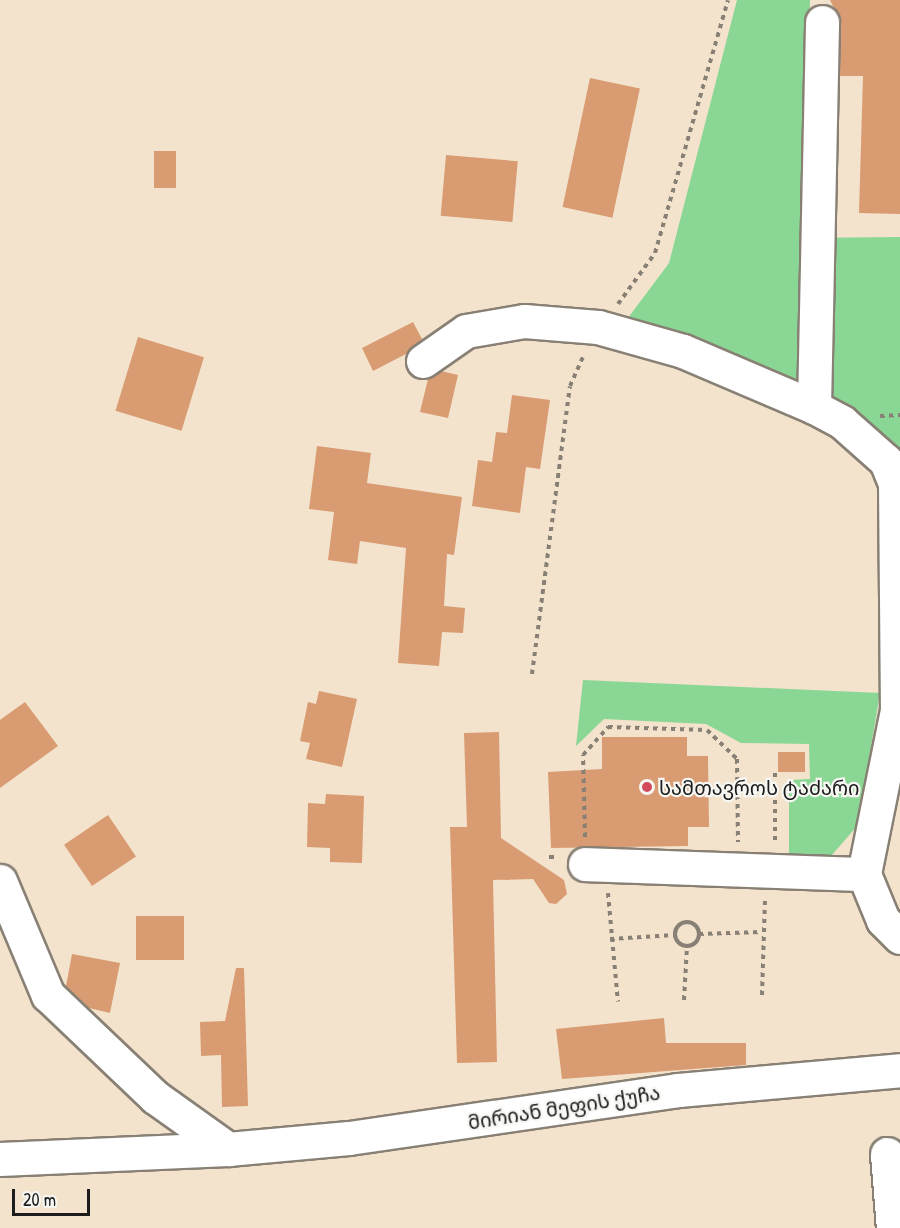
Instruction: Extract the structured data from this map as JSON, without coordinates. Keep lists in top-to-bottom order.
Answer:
{
  "streets": {
    "street": ["მირიან მეფის ქუჩა"]
  },
  "places": ["სამთავროს ტაძარი"],
  "scale_bar": "20 m"
}
